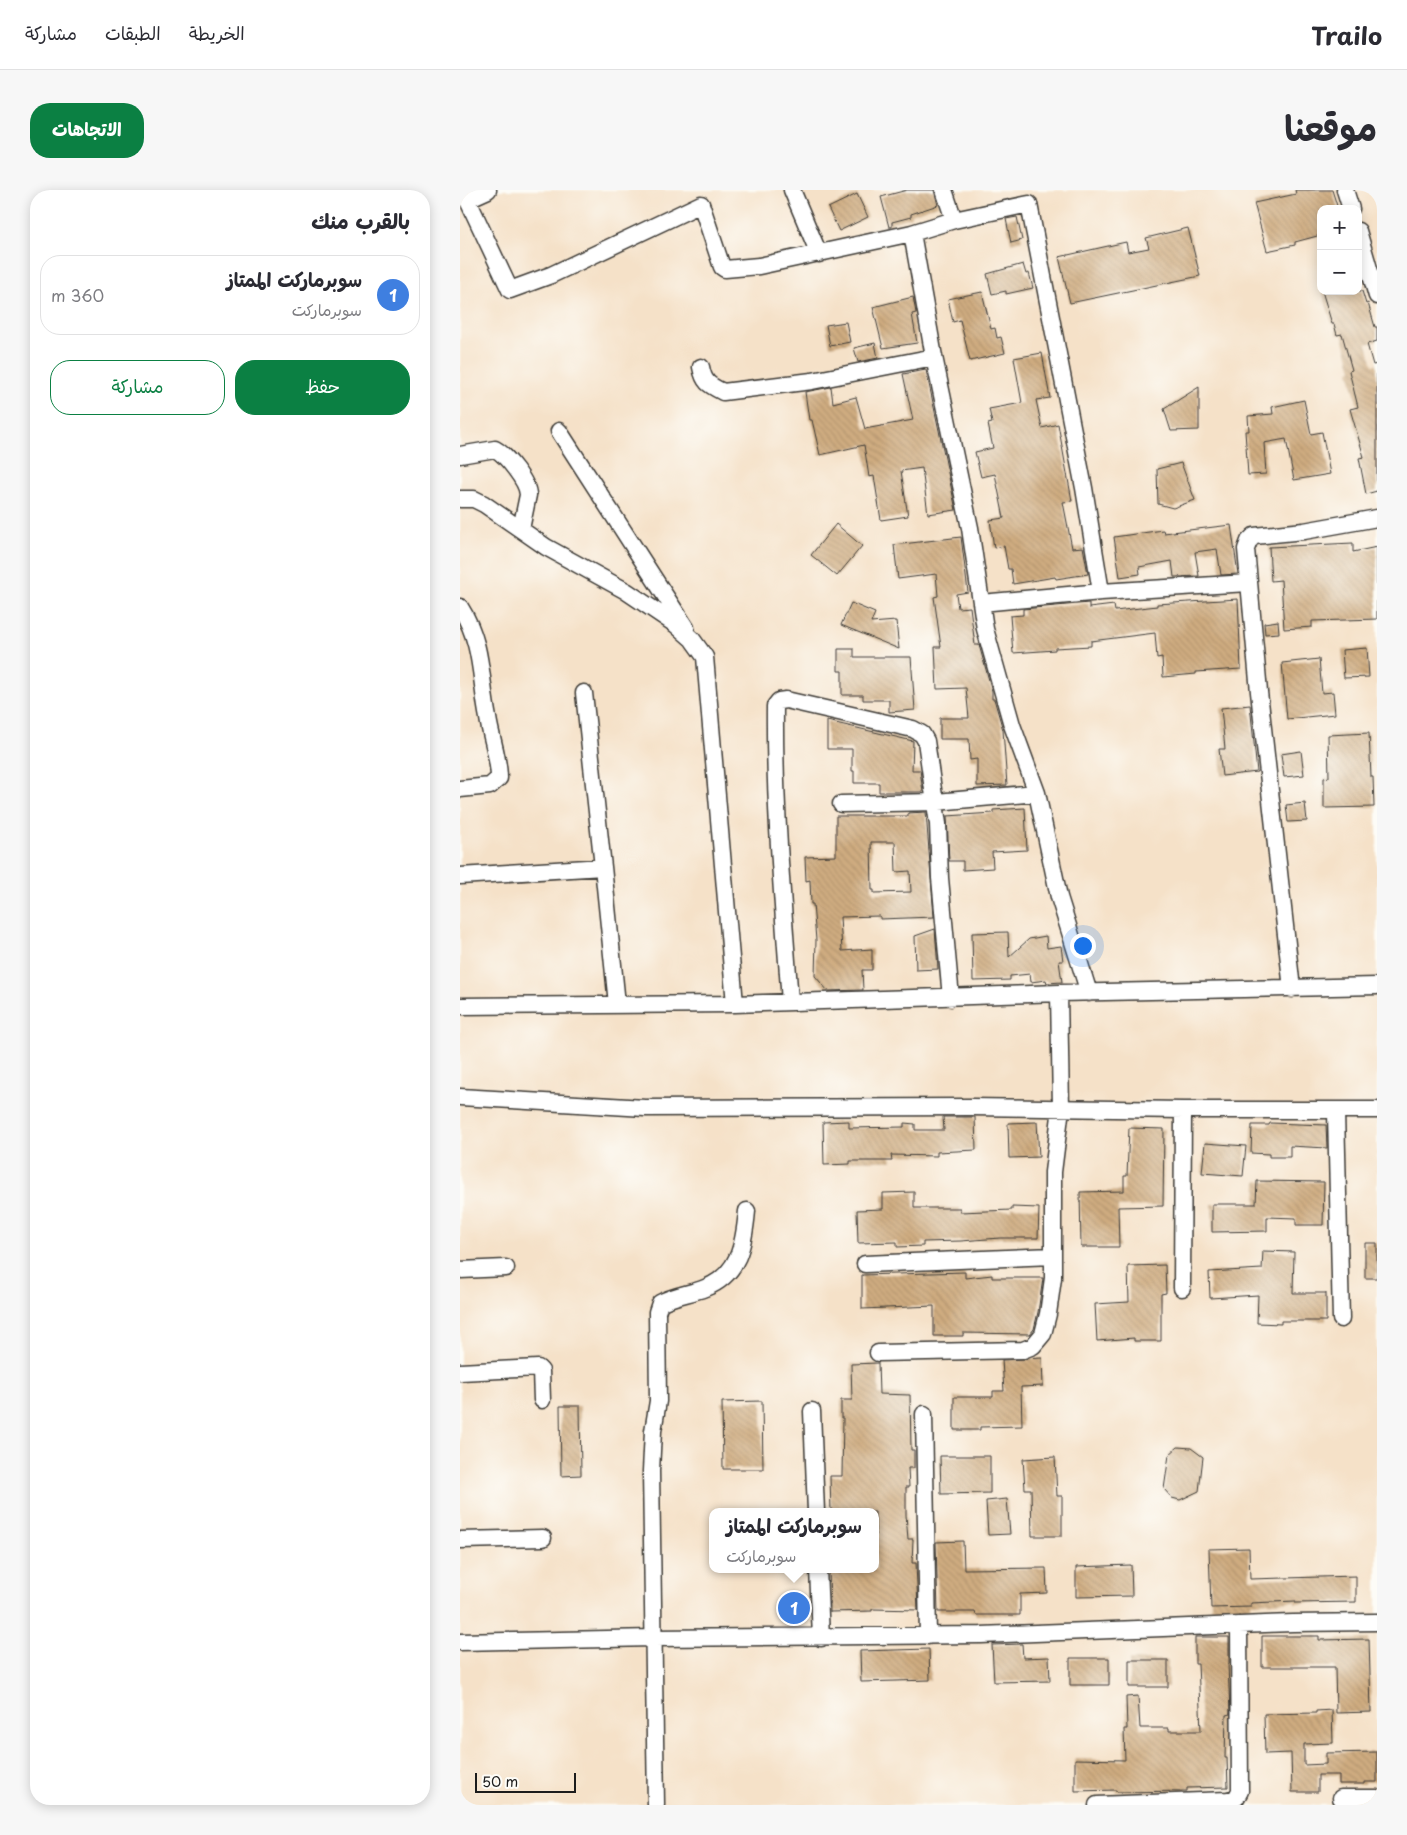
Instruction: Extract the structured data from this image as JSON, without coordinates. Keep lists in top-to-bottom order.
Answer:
{
  "scale_bar": "50 m",
  "page": {
    "header": "Trailo",
    "nav": ["الخريطة", "الطبقات", "مشاركة"],
    "title": "موقعنا",
    "buttons": [
      "الاتجاهات",
      ["حفظ", "مشاركة"]
    ],
    "heading": "بالقرب منك",
    "map_buttons": ["+", "−"],
    "list": [
      {
        "mark": "1",
        "name": "سوبرماركت الممتاز",
        "note": "سوبرماركت",
        "value": "360 m"
      }
    ],
    "popup": ["سوبرماركت الممتاز", "سوبرماركت"],
    "pins": "1",
    "scale": "50 m"
  }
}
